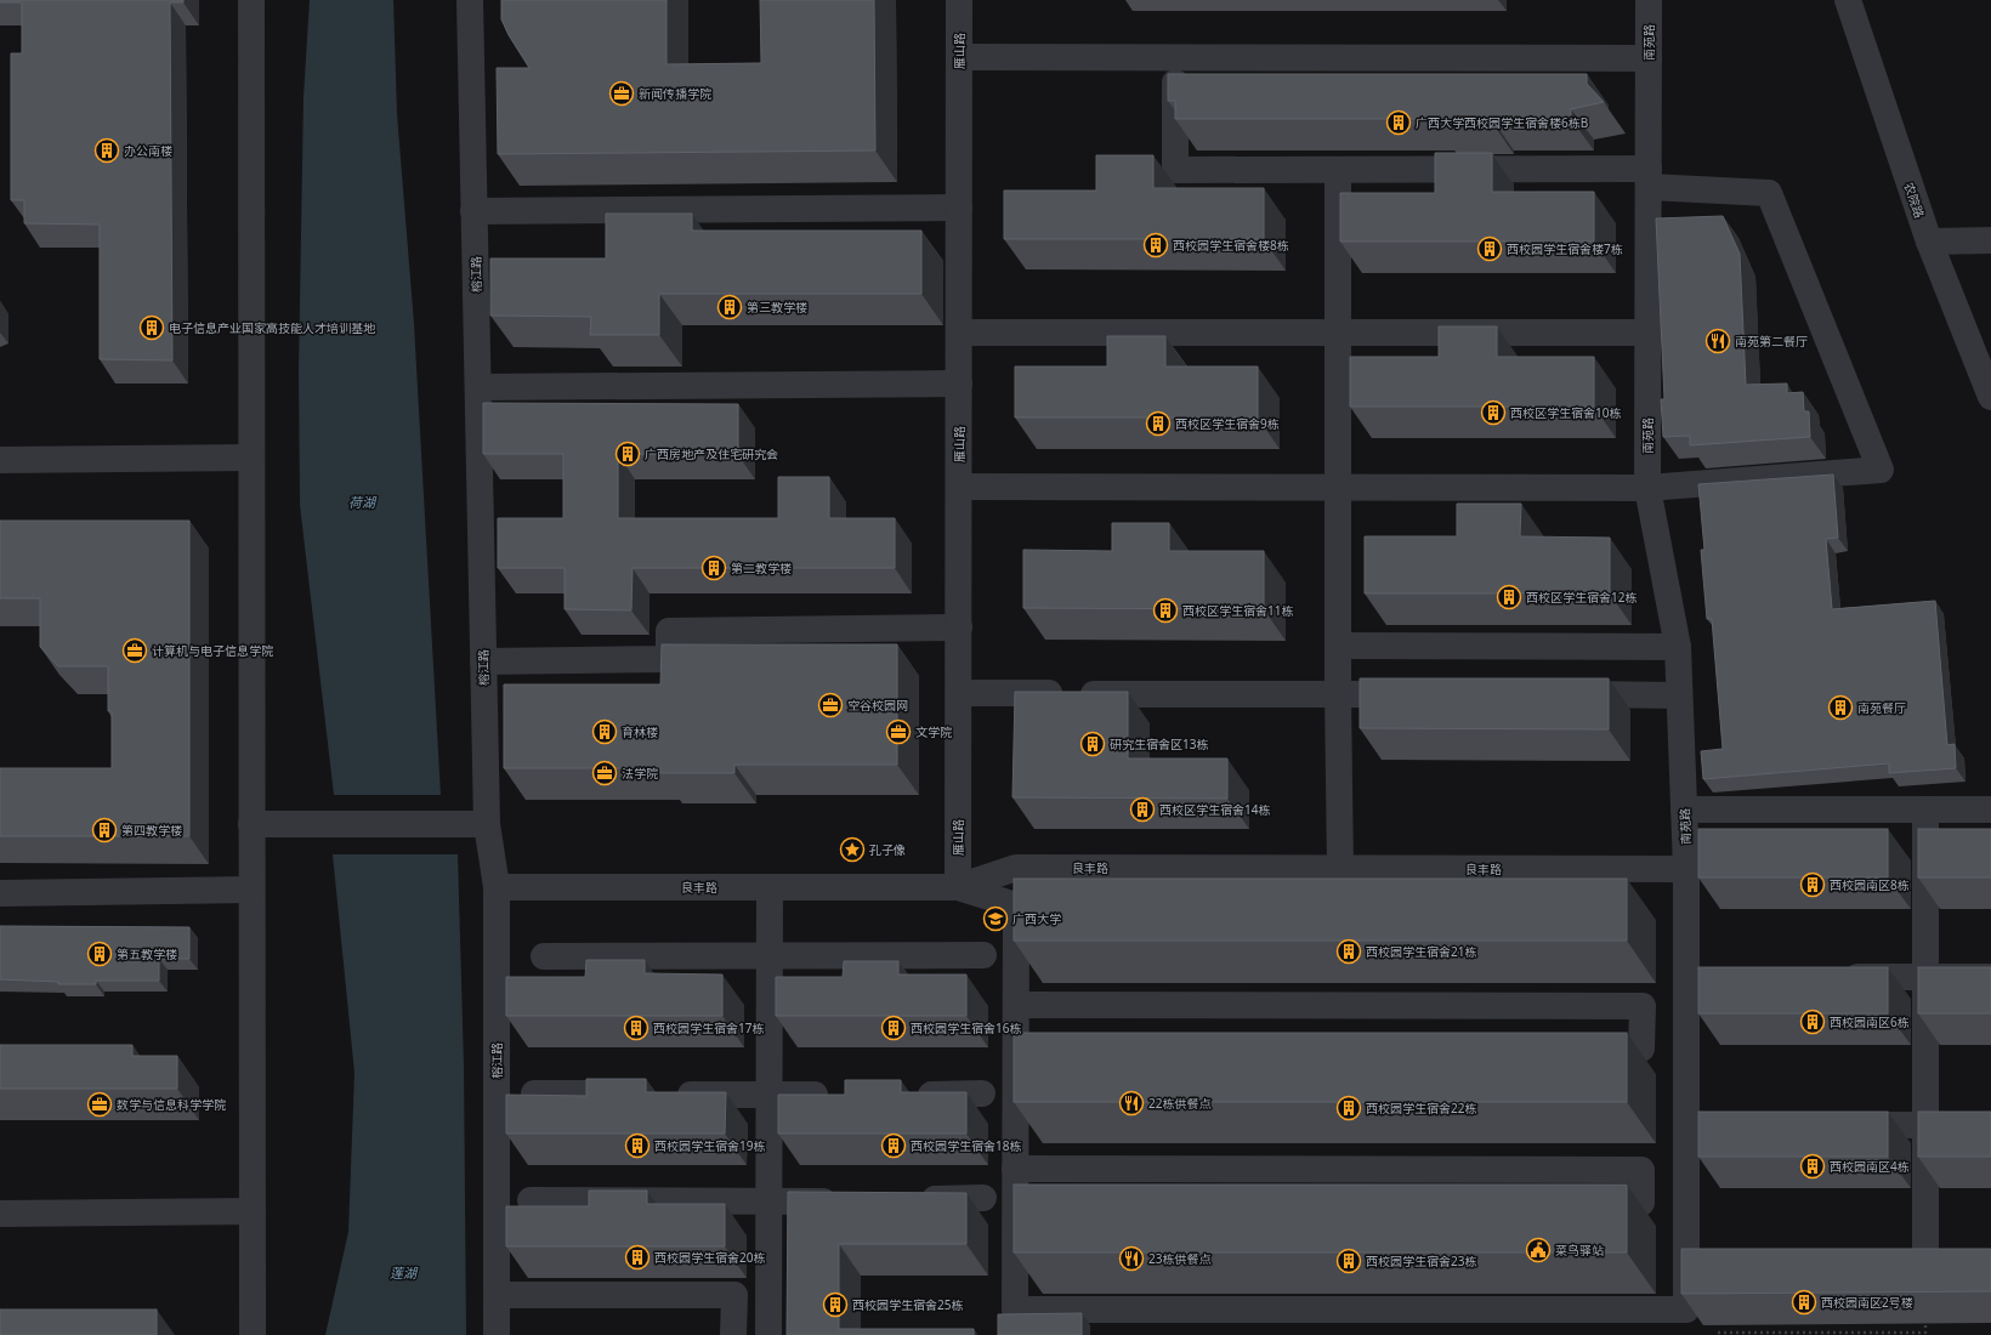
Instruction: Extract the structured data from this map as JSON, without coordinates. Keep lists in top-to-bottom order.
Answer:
{
  "streets": {
    "street": [
      "南苑路",
      "雁山路",
      "农院路",
      "榕江路",
      "良丰路"
    ]
  },
  "crossings": [
    ["南苑路", "良丰路"],
    ["雁山路", "良丰路"],
    ["榕江路", "良丰路"]
  ],
  "water": ["荷湖", "莲湖"],
  "places": {
    "office": [
      "新闻传播学院",
      "计算机与电子信息学院",
      "空谷校园网",
      "文学院",
      "法学院",
      "数学与信息科学学院"
    ],
    "building": [
      "广西大学西校园学生宿舍楼6栋B",
      "办公南楼",
      "西校园学生宿舍楼8栋",
      "西校园学生宿舍楼7栋",
      "第三教学楼",
      "电子信息产业国家高技能人才培训基地",
      "西校区学生宿舍10栋",
      "西校区学生宿舍9栋",
      "广西房地产及住宅研究会",
      "第二教学楼",
      "西校区学生宿舍12栋",
      "西校区学生宿舍11栋",
      "南苑餐厅",
      "育林楼",
      "研究生宿舍区13栋",
      "西校区学生宿舍14栋",
      "第四教学楼",
      "西校园南区8栋",
      "西校园学生宿舍21栋",
      "第五教学楼",
      "西校园南区6栋",
      "西校园学生宿舍17栋",
      "西校园学生宿舍16栋",
      "西校园学生宿舍22栋",
      "西校园学生宿舍19栋",
      "西校园学生宿舍18栋",
      "西校园南区4栋",
      "西校园学生宿舍20栋",
      "西校园学生宿舍23栋",
      "西校园南区2号楼",
      "西校园学生宿舍25栋"
    ],
    "restaurant": ["南苑第二餐厅", "22栋供餐点", "23栋供餐点"],
    "place": ["孔子像"],
    "school or university": ["广西大学"],
    "public building": ["菜鸟驿站"]
  }
}
